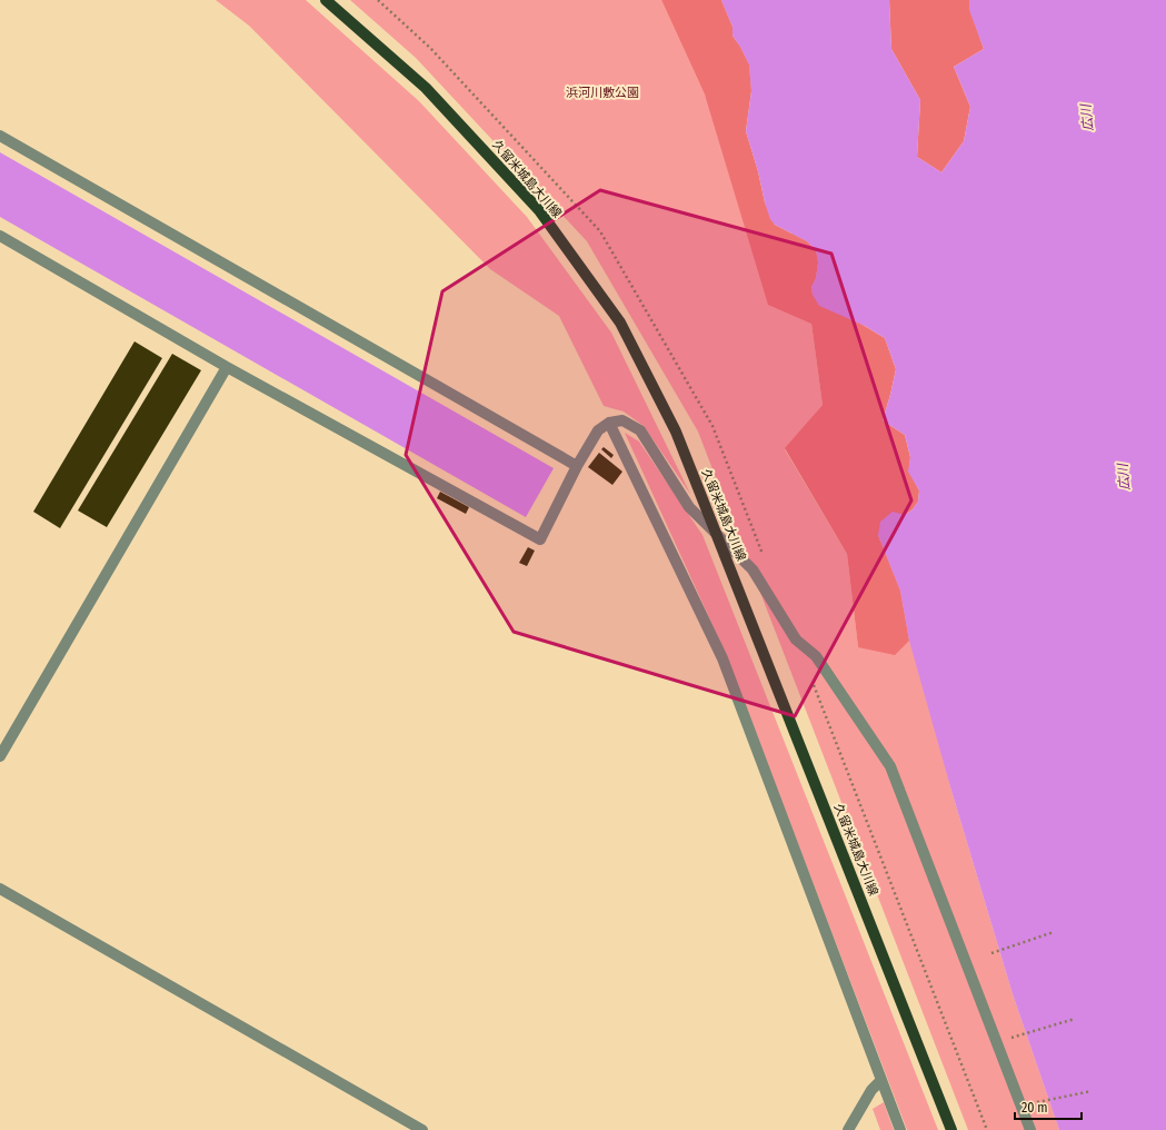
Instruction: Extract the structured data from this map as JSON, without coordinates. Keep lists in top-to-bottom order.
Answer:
{
  "streets": {
    "main road": ["久留米城島大川線"]
  },
  "water": ["広川"],
  "parks": ["浜河川敷公園"],
  "scale_bar": "20 m"
}
